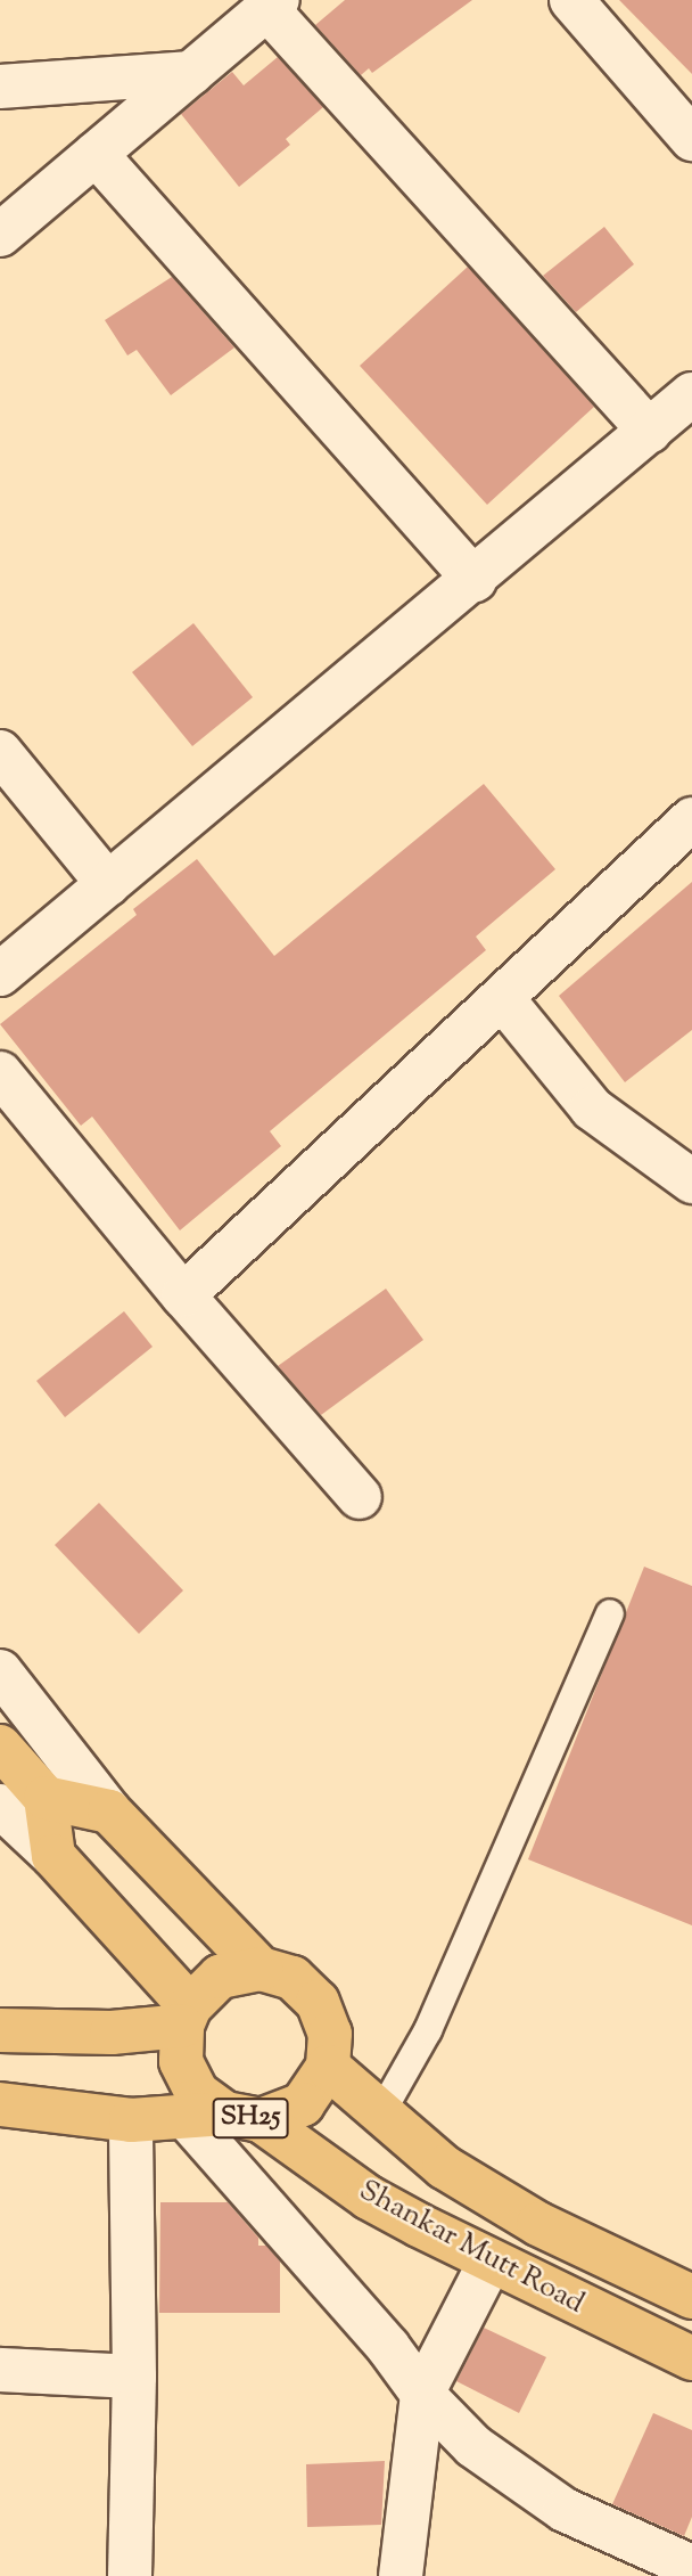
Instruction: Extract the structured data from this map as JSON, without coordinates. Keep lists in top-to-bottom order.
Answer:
{
  "streets": {
    "main road": ["SH25", "Shankar Mutt Road"]
  },
  "crossings": [
    ["SH25", "Shankar Mutt Road"]
  ]
}
